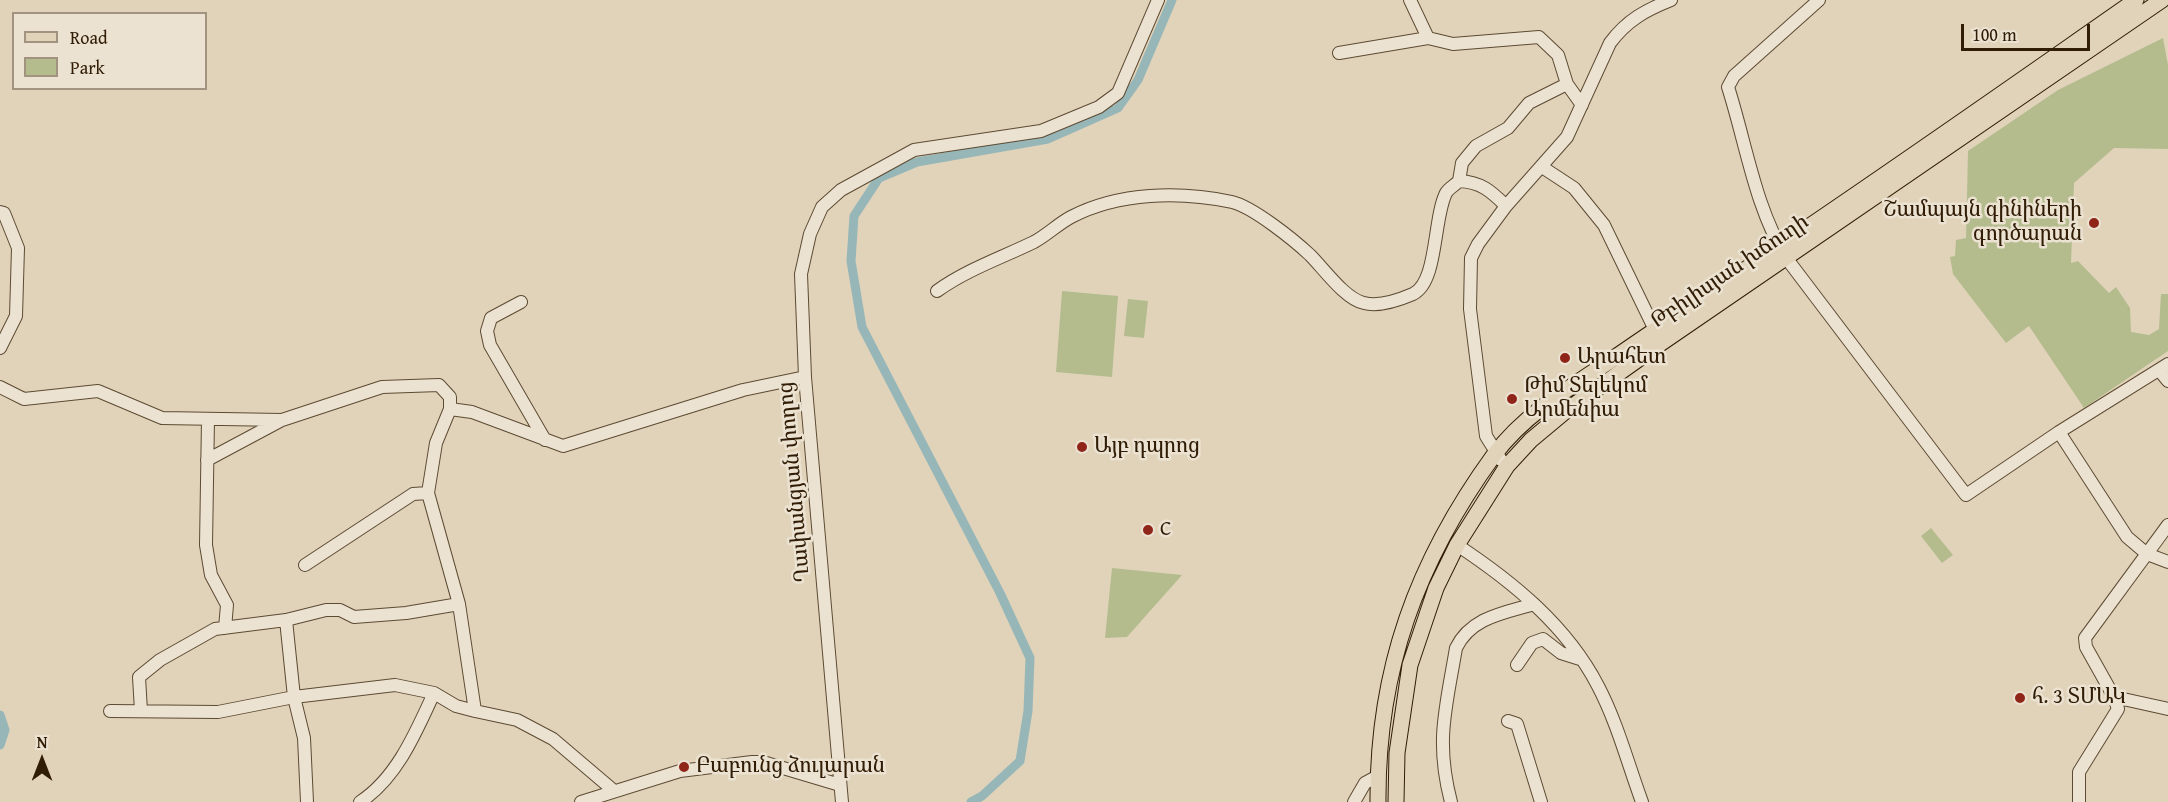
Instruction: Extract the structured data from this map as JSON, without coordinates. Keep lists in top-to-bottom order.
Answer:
{
  "streets": {
    "main road": ["Թբիլիսյան խճուղի"],
    "street": ["Ղափանցյան փողոց"]
  },
  "places": [
    "Շամպայն գինիների գործարան",
    "Արահետ",
    "Թիմ Տելեկոմ Արմենիա",
    "Այբ դպրոց",
    "C",
    "հ. 3 ՏՄԱԿ",
    "Բաբունց ձուլարան"
  ],
  "legend": ["Road", "Park"],
  "scale_bar": "100 m",
  "north": "top"
}
